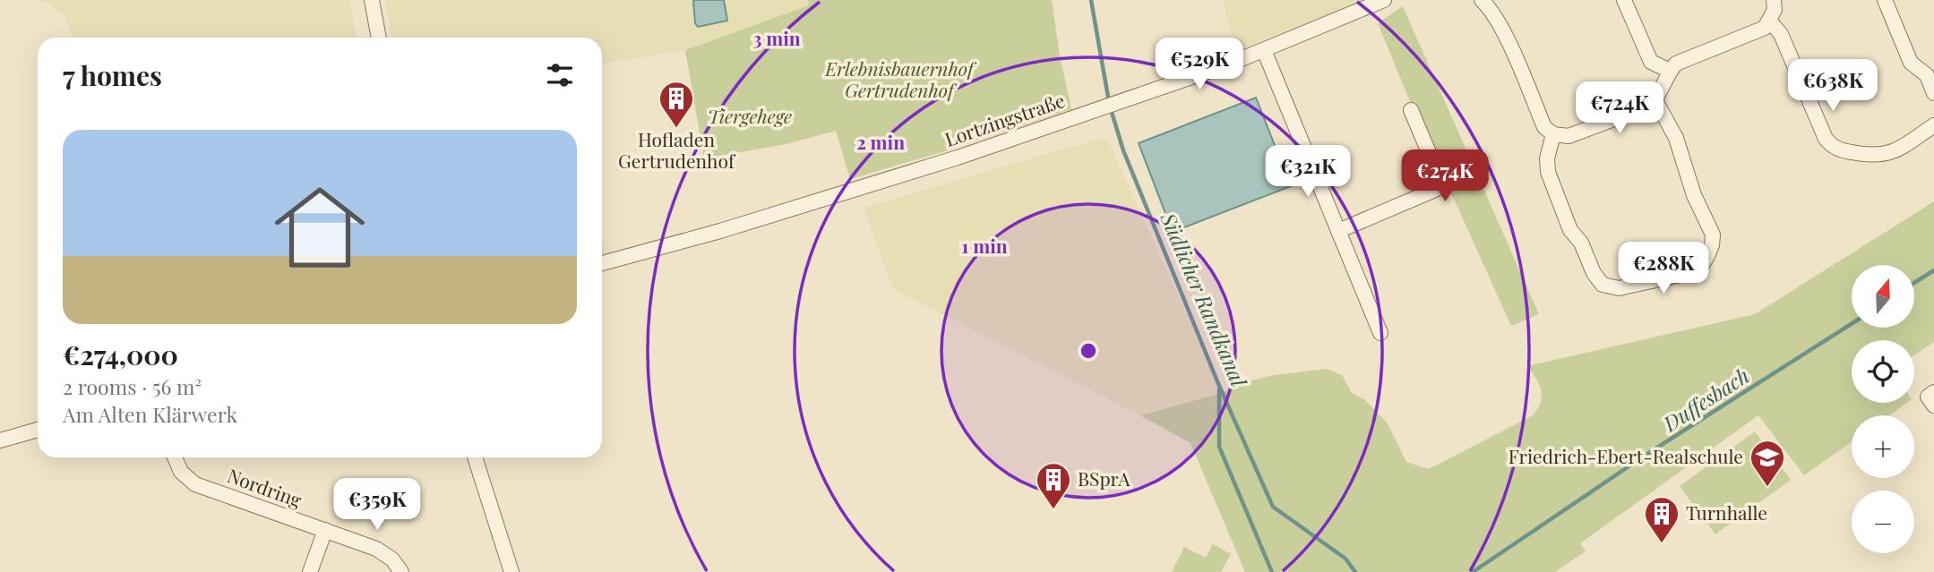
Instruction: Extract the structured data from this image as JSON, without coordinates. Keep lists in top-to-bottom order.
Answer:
{
  "streets": {
    "street": ["Lortzingstraße", "Nordring"]
  },
  "water": ["Südlicher Randkanal", "Duffesbach"],
  "parks": ["Erlebnisbauernhof Gertrudenhof", "Tiergehege"],
  "places": {
    "building": ["Hofladen Gertrudenhof", "BSprA", "Turnhalle"],
    "school or university": ["Friedrich-Ebert-Realschule"]
  },
  "north": "top",
  "page": {
    "price": [
      "€529K",
      "€638K",
      "€724K",
      "€321K",
      "€274K",
      "€288K",
      "€359K"
    ],
    "heading": "7 homes",
    "list": [
      {
        "name": "€274,000",
        "note": "2 rooms · 56 m² · Am Alten Klärwerk"
      }
    ],
    "map_buttons": ["+", "−"]
  },
  "rings": ["3 min", "2 min", "1 min"]
}
